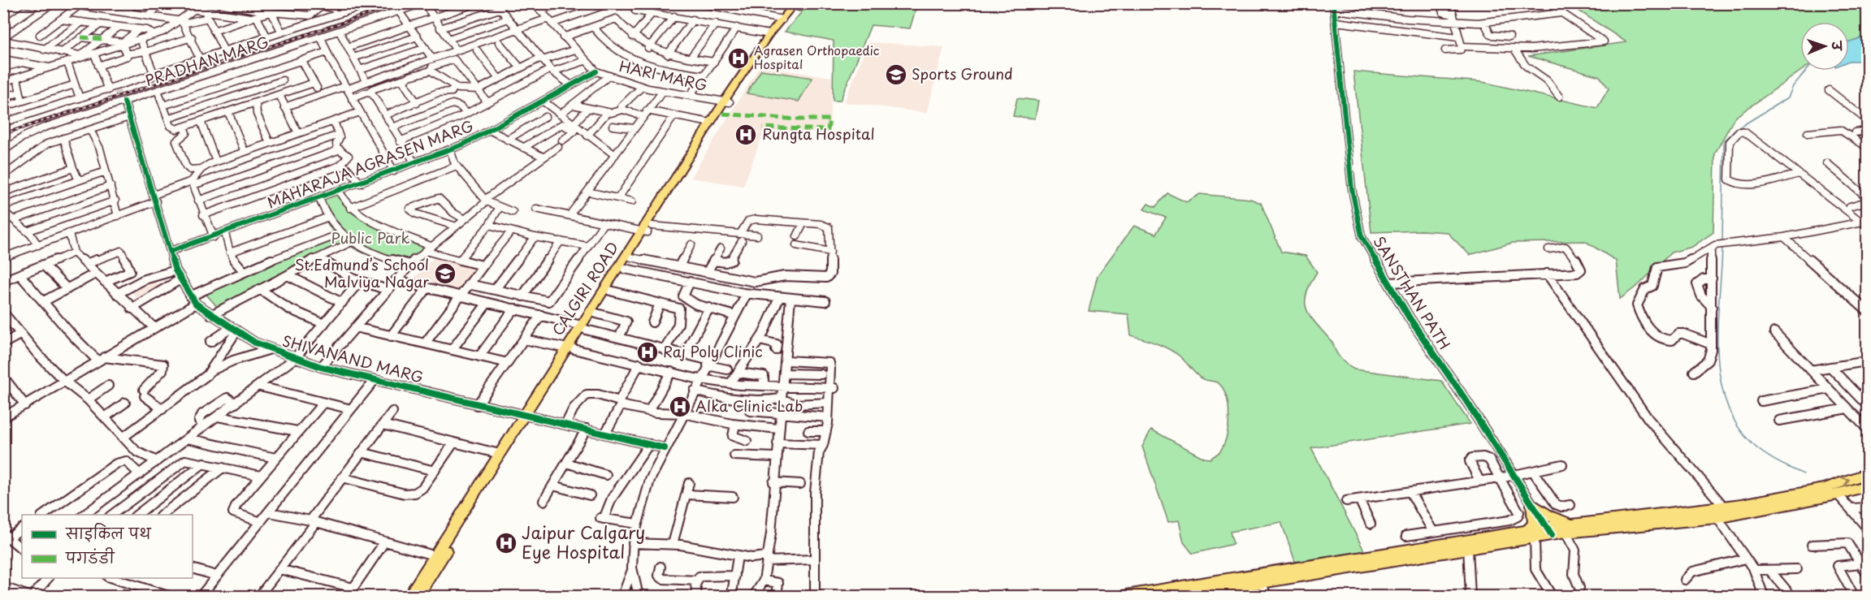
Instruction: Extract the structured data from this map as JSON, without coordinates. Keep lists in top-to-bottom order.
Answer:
{
  "streets": {
    "main road": ["CALGIRI ROAD"],
    "street": [
      "PRADHAN MARG",
      "HARI MARG",
      "MAHARAJA AGRASEN MARG",
      "SANSTHAN PATH",
      "SHIVANAND MARG"
    ]
  },
  "crossings": [
    ["PRADHAN MARG", "SHIVANAND MARG"],
    ["HARI MARG", "MAHARAJA AGRASEN MARG"],
    ["HARI MARG", "CALGIRI ROAD"],
    ["MAHARAJA AGRASEN MARG", "SHIVANAND MARG"],
    ["CALGIRI ROAD", "SHIVANAND MARG"]
  ],
  "parks": ["Public Park"],
  "places": {
    "hospital": [
      "Agrasen Orthopaedic Hospital",
      "Rungta Hospital",
      "Raj Poly Clinic",
      "Alka Clinic Lab",
      "Jaipur Calgary Eye Hospital"
    ],
    "school or university": ["Sports Ground", "St.Edmund’s School Malviya Nagar"]
  },
  "legend": ["साइकिल पथ", "पगडंडी"],
  "north": "right"
}
